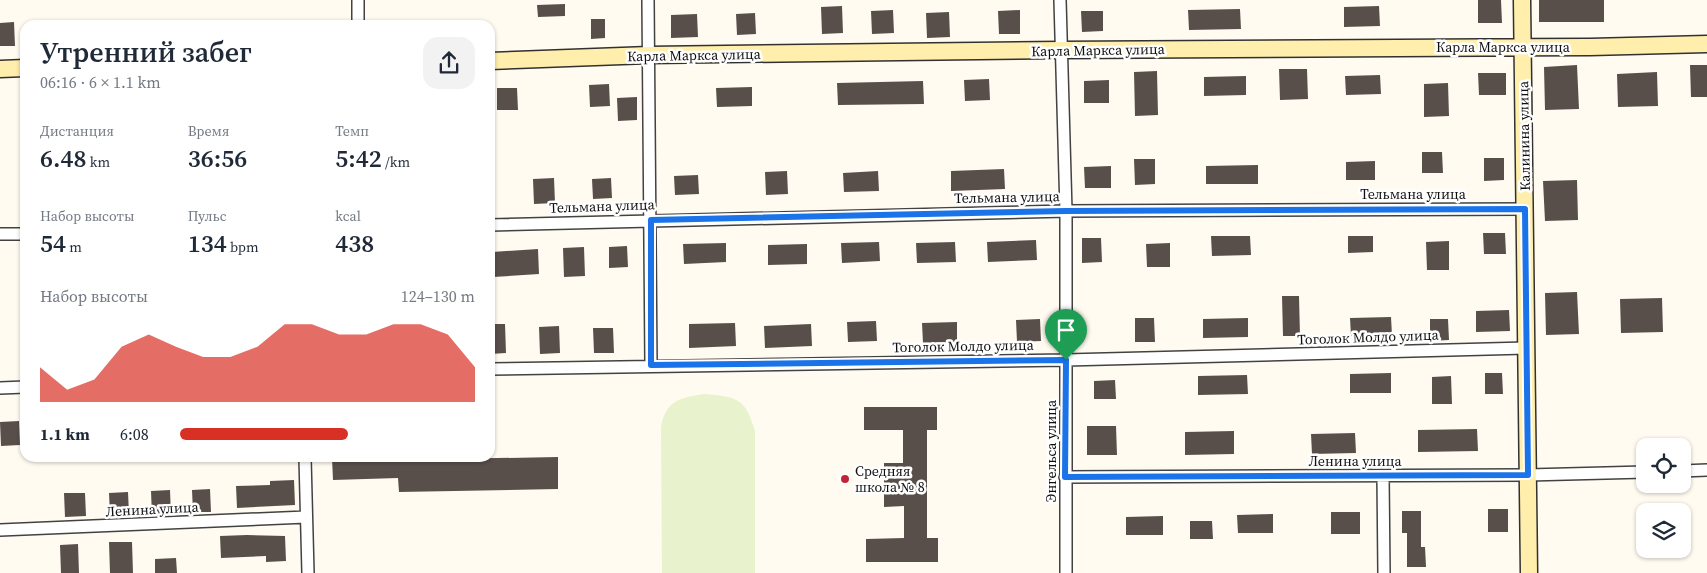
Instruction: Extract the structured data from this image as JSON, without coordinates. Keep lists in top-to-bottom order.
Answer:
{
  "streets": {
    "street": [
      "Карла Маркса улица",
      "Калинина улица",
      "Тельмана улица",
      "Тоголок Молдо улица",
      "Энгельса улица",
      "Ленина улица"
    ]
  },
  "crossings": [
    ["Карла Маркса улица", "Калинина улица"],
    ["Карла Маркса улица", "Энгельса улица"],
    ["Калинина улица", "Тельмана улица"],
    ["Калинина улица", "Тоголок Молдо улица"],
    ["Калинина улица", "Ленина улица"],
    ["Тельмана улица", "Энгельса улица"],
    ["Тоголок Молдо улица", "Энгельса улица"],
    ["Энгельса улица", "Ленина улица"]
  ],
  "places": ["Средняя школа № 8"],
  "page": {
    "heading": ["Утренний забег", "06:16 · 6 × 1.1 km"],
    "stats": [
      ["Дистанция", "6.48 km"],
      ["Время", "36:56"],
      ["Темп", "5:42 /km"],
      ["Набор высоты", "54 m"],
      ["Пульс", "134 bpm"],
      ["kcal", "438"]
    ],
    "chart": ["Набор высоты", "124–130 m"],
    "list": [
      {
        "name": "1.1 km",
        "note": "6:08"
      }
    ]
  }
}
